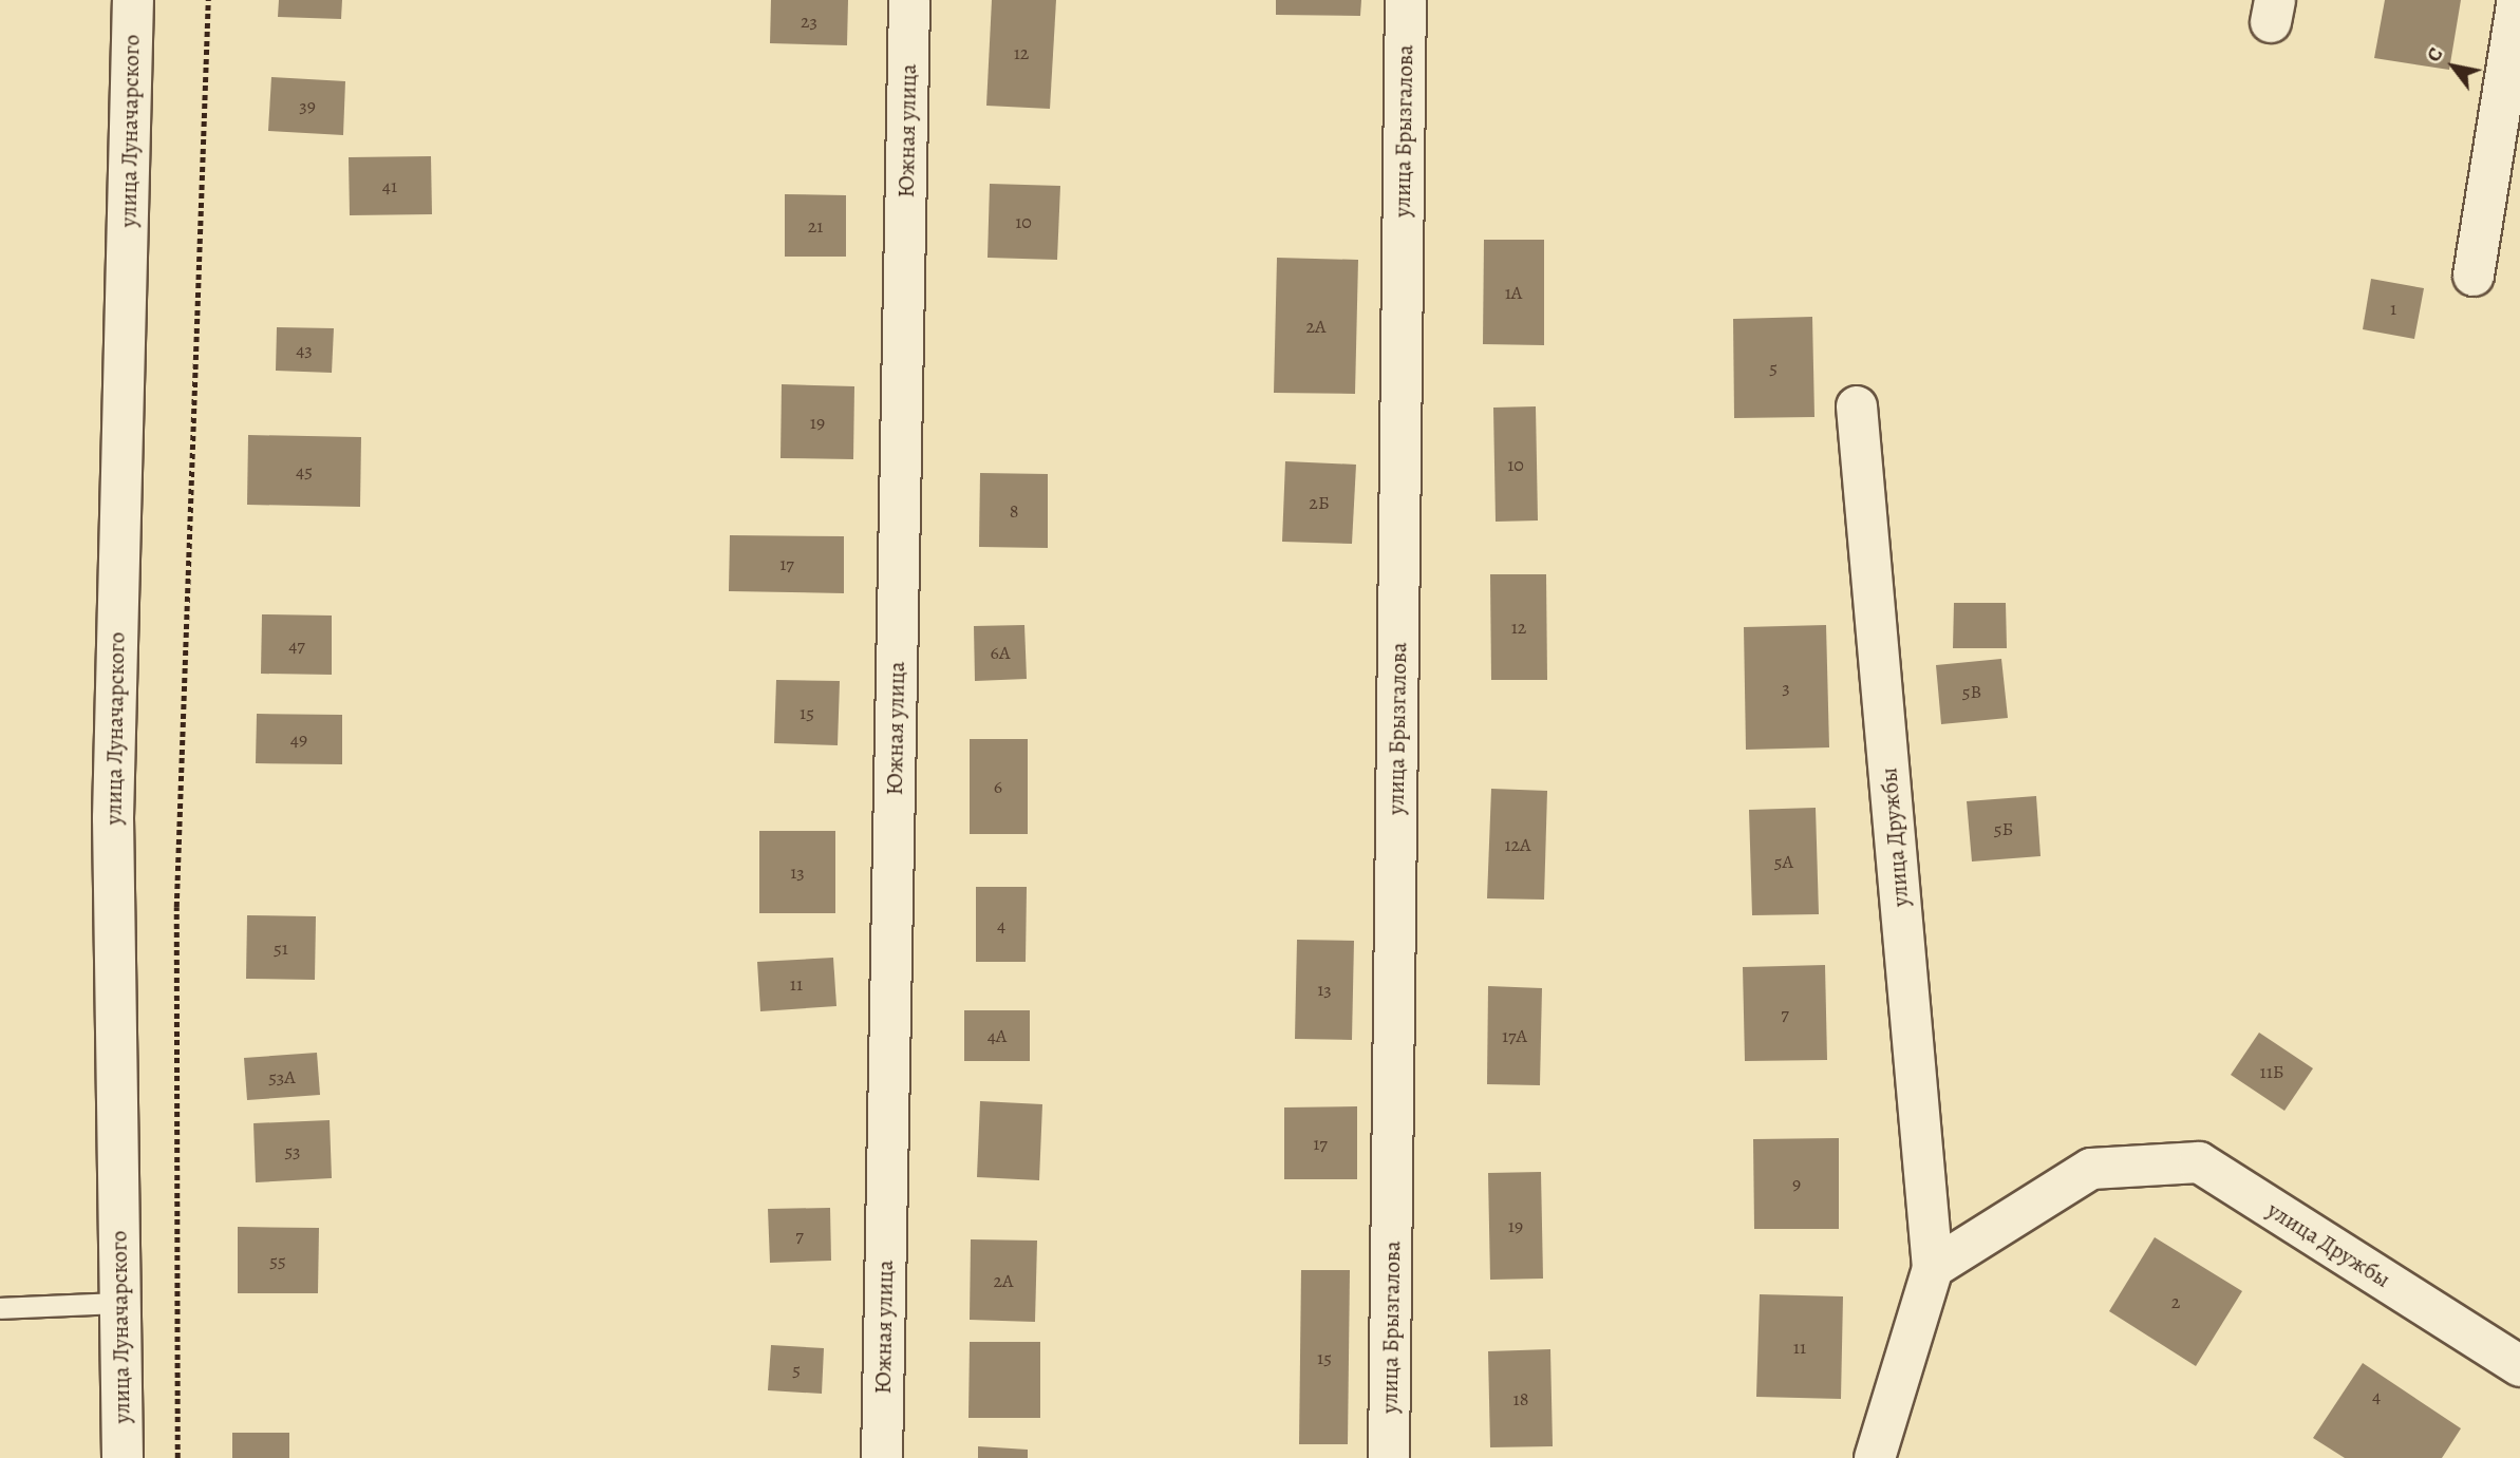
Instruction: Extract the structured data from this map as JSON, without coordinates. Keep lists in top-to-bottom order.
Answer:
{
  "streets": {
    "street": [
      "улица Луначарского",
      "Южная улица",
      "улица Брызгалова",
      "улица Дружбы"
    ]
  },
  "house_numbers": [
    "23",
    "12",
    "39",
    "41",
    "10",
    "21",
    "1А",
    "1",
    "2А",
    "43",
    "5",
    "19",
    "10",
    "45",
    "2Б",
    "8",
    "17",
    "12",
    "47",
    "6А",
    "3",
    "5В",
    "15",
    "49",
    "6",
    "5Б",
    "12А",
    "5А",
    "13",
    "4",
    "51",
    "11",
    "13",
    "7",
    "4А",
    "17А",
    "11Б",
    "53А",
    "17",
    "53",
    "9",
    "19",
    "7",
    "55",
    "2А",
    "2",
    "11",
    "15",
    "5",
    "4",
    "18"
  ],
  "north": "top left"
}
